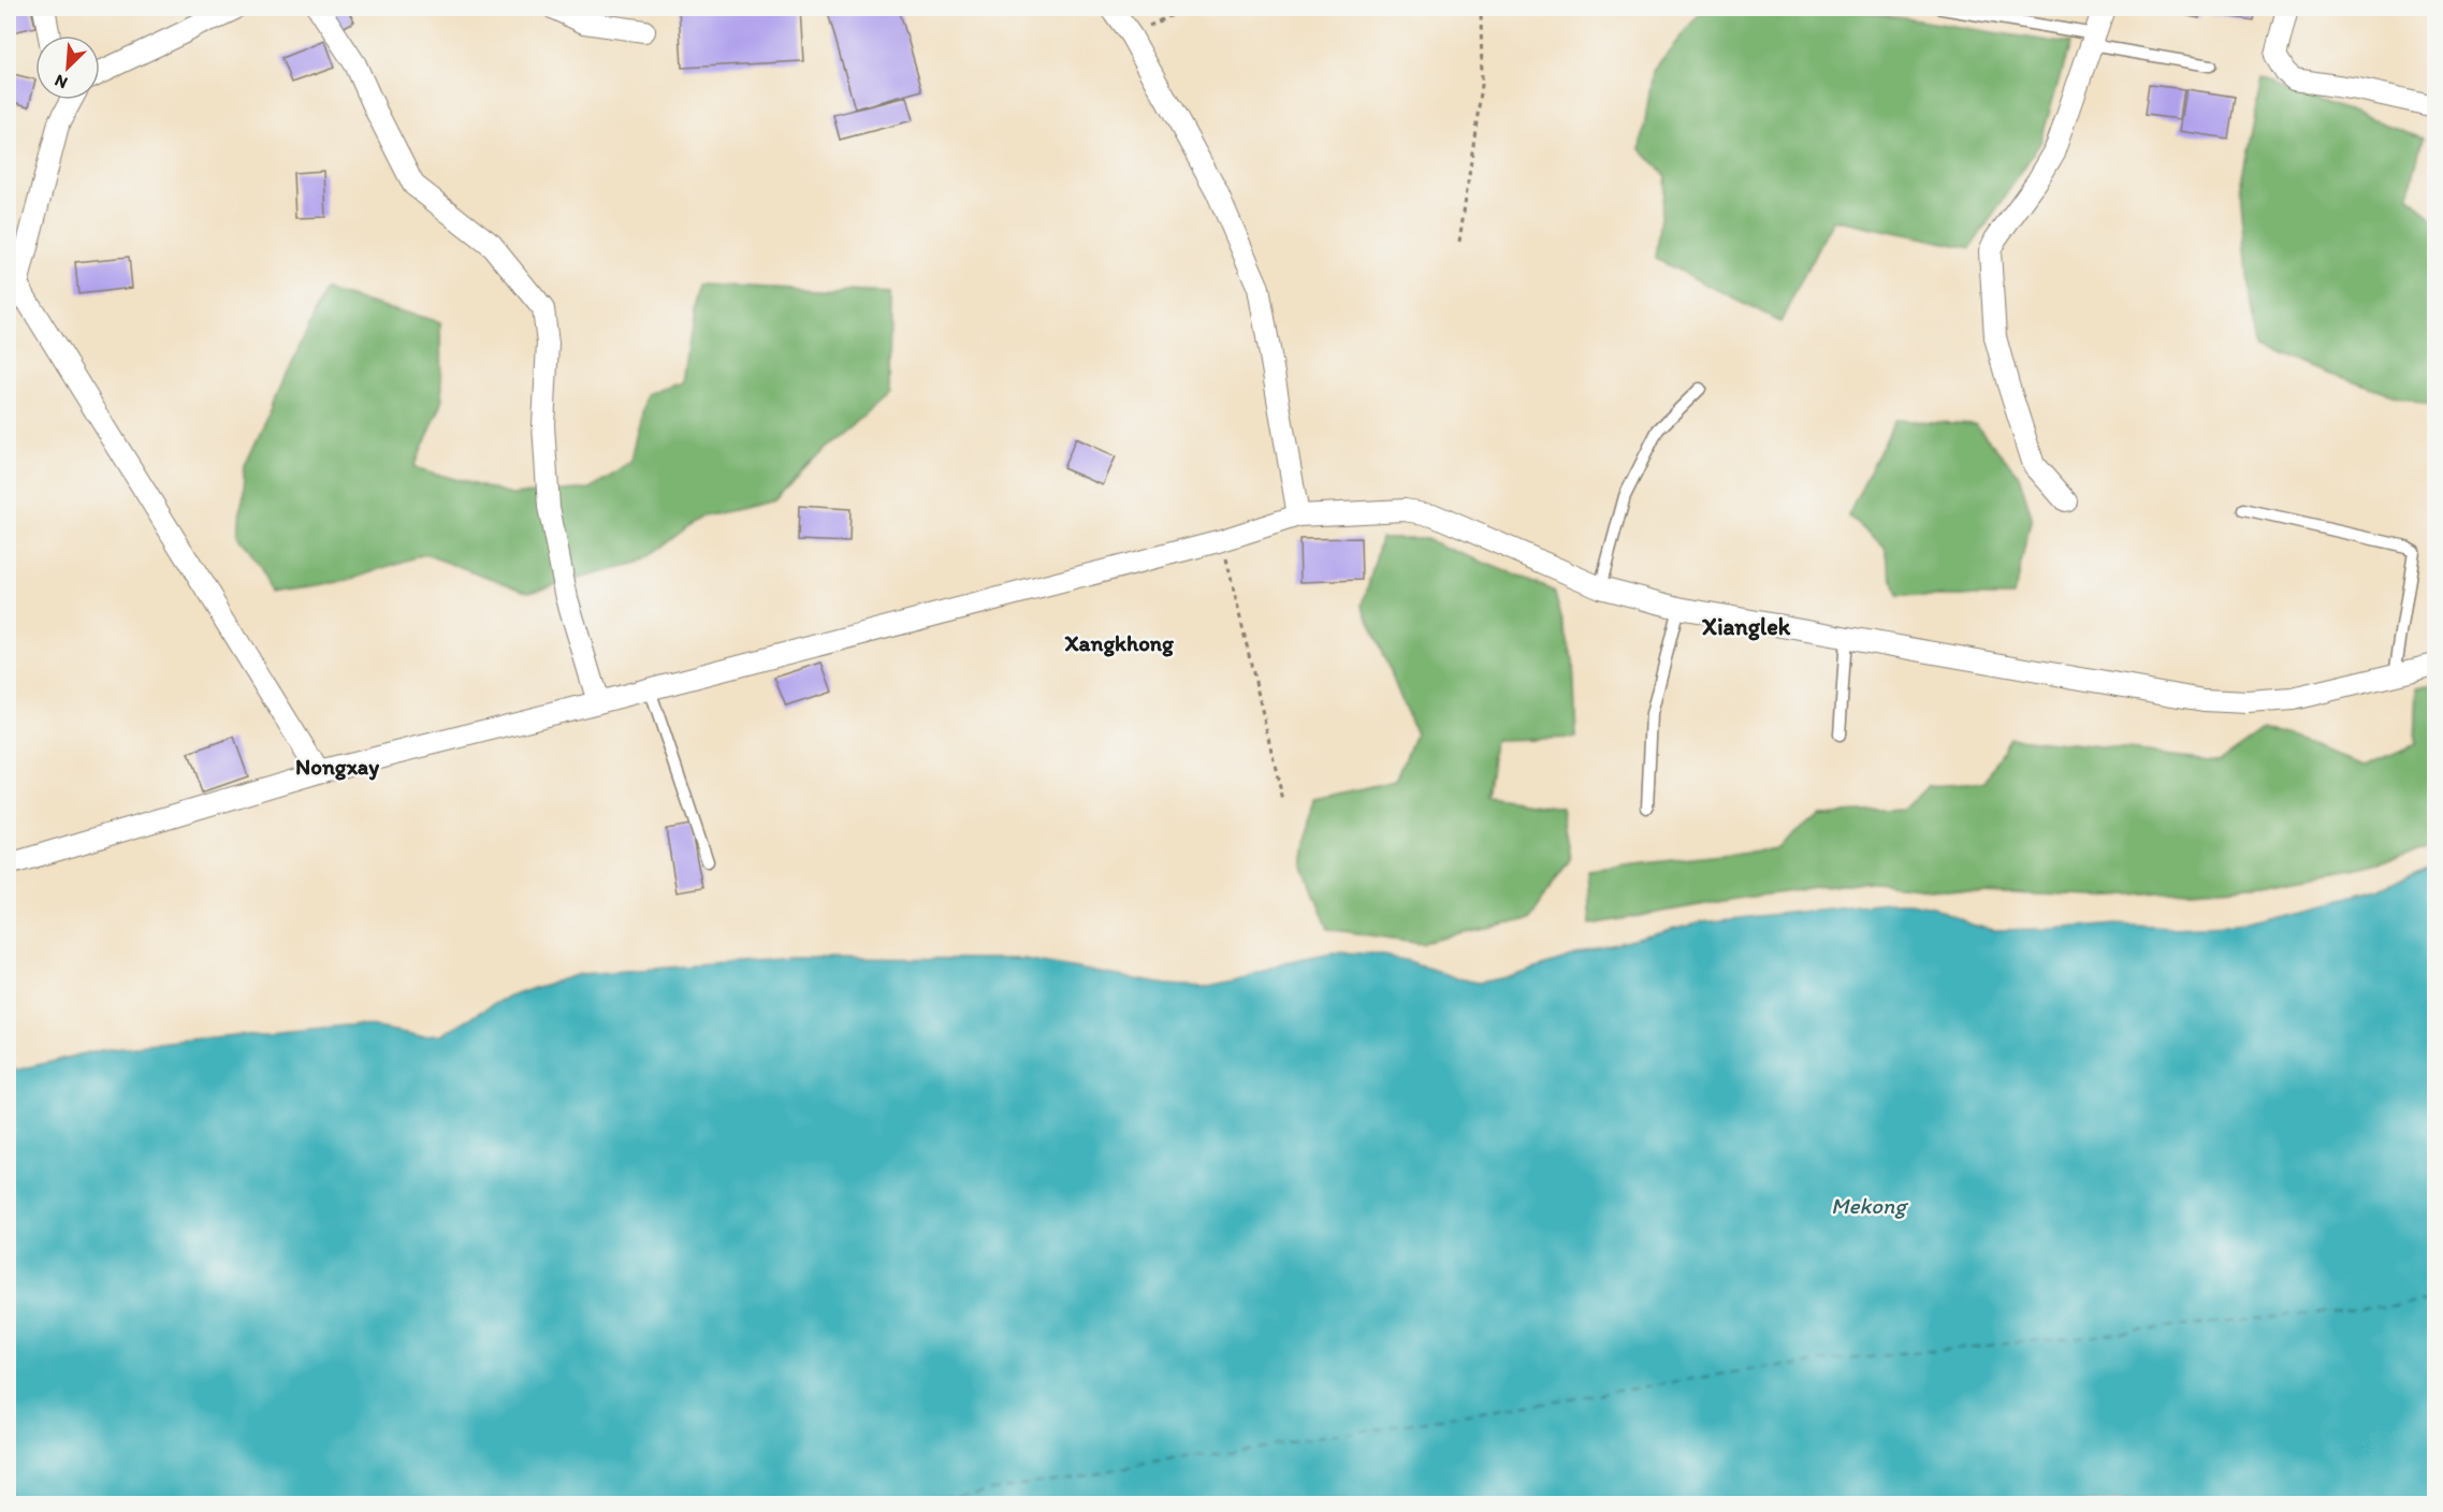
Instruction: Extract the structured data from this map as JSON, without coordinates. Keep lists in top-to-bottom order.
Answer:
{
  "districts": ["Xianglek", "Xangkhong", "Nongxay"],
  "water": ["Mekong"],
  "north": "bottom left"
}
